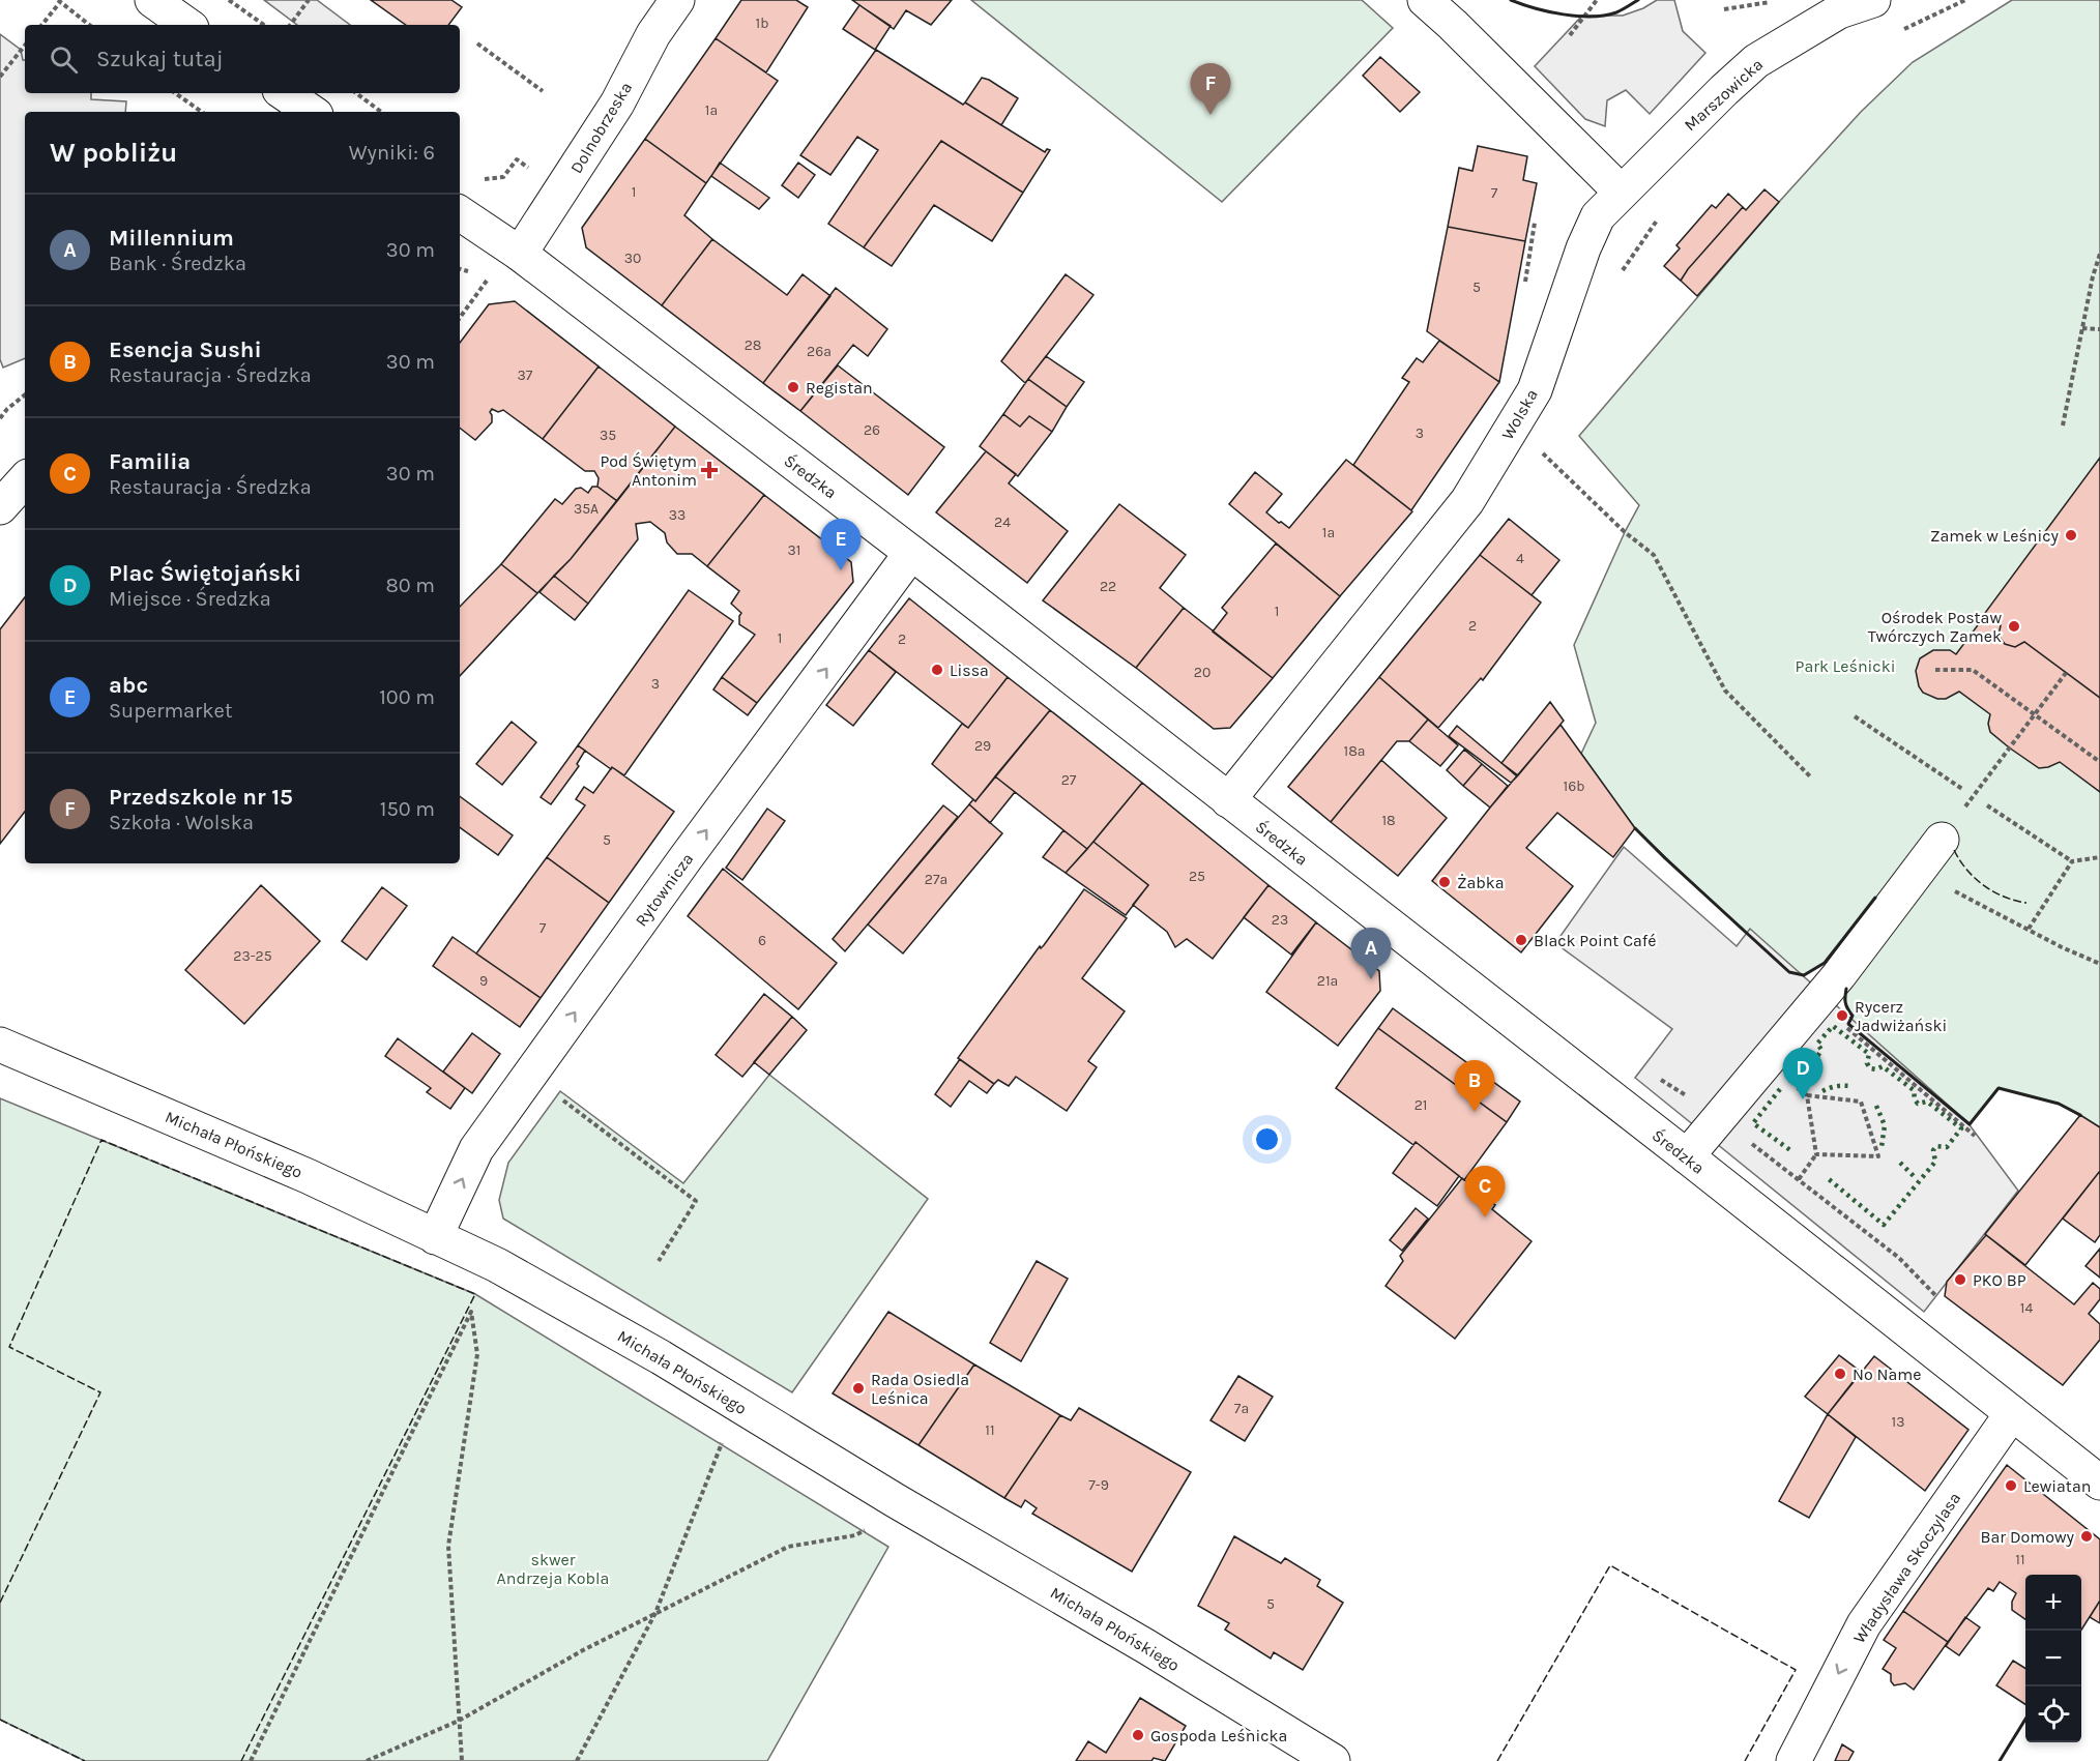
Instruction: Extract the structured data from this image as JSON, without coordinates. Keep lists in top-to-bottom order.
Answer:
{
  "streets": {
    "street": [
      "Marszowicka",
      "Dolnobrzeska",
      "Wolska",
      "Średzka",
      "Rytownicza",
      "Michała Płońskiego",
      "Władysława Skoczylasa"
    ]
  },
  "crossings": [
    ["Marszowicka", "Wolska"],
    ["Dolnobrzeska", "Średzka"],
    ["Wolska", "Średzka"],
    ["Średzka", "Rytownicza"],
    ["Średzka", "Władysława Skoczylasa"],
    ["Rytownicza", "Michała Płońskiego"]
  ],
  "one_way": ["Rytownicza", "Władysława Skoczylasa"],
  "parks": ["Park Leśnicki", "skwer Andrzeja Kobla"],
  "places": {
    "other": [
      "Registan",
      "Zamek w Leśnicy",
      "Ośrodek Postaw Twórczych Zamek",
      "Lissa",
      "Żabka",
      "Black Point Café",
      "Rycerz Jadwiżański",
      "PKO BP",
      "No Name",
      "Rada Osiedla Leśnica",
      "Lewiatan",
      "Bar Domowy",
      "Gospoda Leśnicka"
    ],
    "health": ["Pod Świętym Antonim"]
  },
  "house_numbers": [
    "1b",
    "1a",
    "1",
    "7",
    "30",
    "5",
    "28",
    "26a",
    "37",
    "26",
    "3",
    "35",
    "35A",
    "33",
    "24",
    "1a",
    "31",
    "4",
    "22",
    "1",
    "2",
    "1",
    "2",
    "20",
    "3",
    "29",
    "18a",
    "27",
    "16b",
    "18",
    "5",
    "25",
    "27a",
    "23",
    "7",
    "6",
    "23-25",
    "9",
    "21a",
    "21",
    "14",
    "7a",
    "13",
    "11",
    "7-9",
    "11",
    "5"
  ],
  "page": {
    "search": "Szukaj tutaj",
    "pins": [
      "F",
      "E",
      "A",
      "D",
      "B",
      "C"
    ],
    "heading": ["W pobliżu", "Wyniki: 6"],
    "list": [
      {
        "mark": "A",
        "name": "Millennium",
        "note": "Bank · Średzka",
        "value": "30 m"
      },
      {
        "mark": "B",
        "name": "Esencja Sushi",
        "note": "Restauracja · Średzka",
        "value": "30 m"
      },
      {
        "mark": "C",
        "name": "Familia",
        "note": "Restauracja · Średzka",
        "value": "30 m"
      },
      {
        "mark": "D",
        "name": "Plac Świętojański",
        "note": "Miejsce · Średzka",
        "value": "80 m"
      },
      {
        "mark": "E",
        "name": "abc",
        "note": "Supermarket",
        "value": "100 m"
      },
      {
        "mark": "F",
        "name": "Przedszkole nr 15",
        "note": "Szkoła · Wolska",
        "value": "150 m"
      }
    ],
    "map_buttons": ["+", "−"]
  }
}
